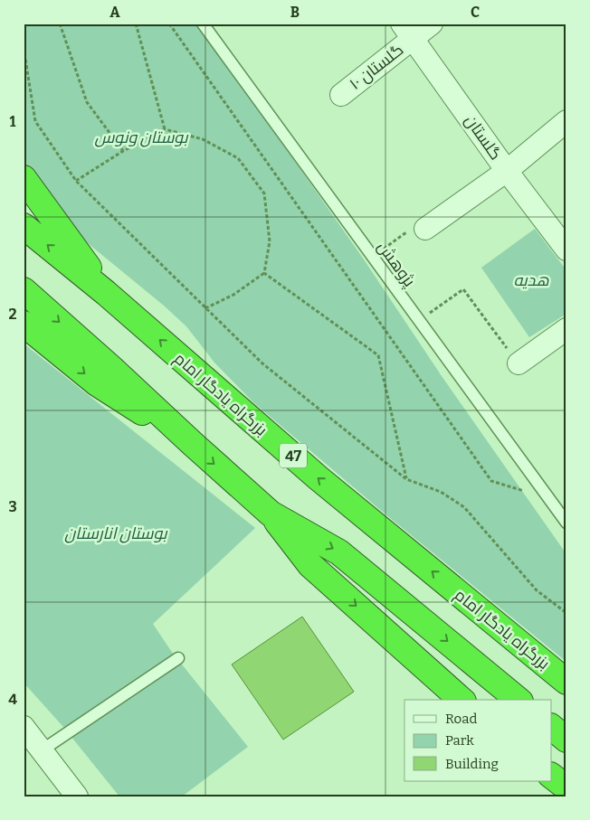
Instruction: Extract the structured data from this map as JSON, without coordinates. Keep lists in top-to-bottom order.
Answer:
{
  "streets": {
    "highway": ["بزرگراه یادگار امام", "47"],
    "street": ["گلستان ۱۰", "گلستان"],
    "lane": ["پژوهش"]
  },
  "crossings": [
    ["گلستان ۱۰", "گلستان"]
  ],
  "parks": ["بوستان ونوس", "هدیه", "بوستان انارستان"],
  "legend": ["Road", "Park", "Building"],
  "grid": {
    "columns": ["A", "B", "C"],
    "rows": [
      "1",
      "2",
      "3",
      "4"
    ]
  }
}
